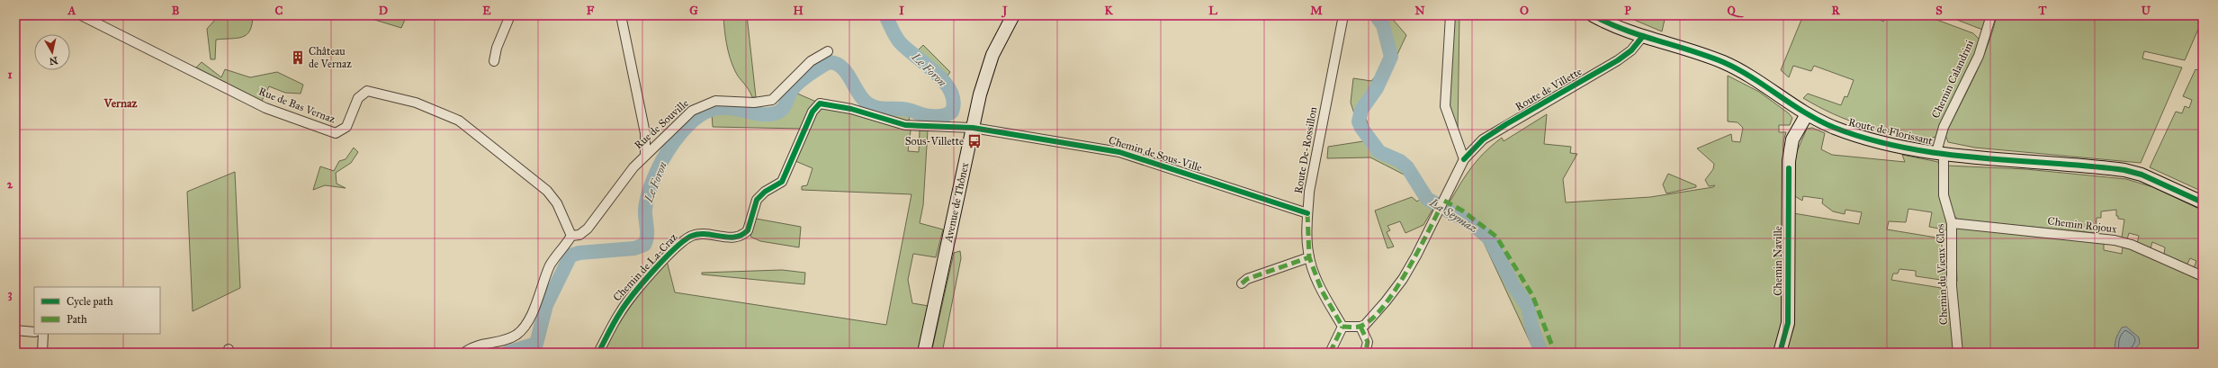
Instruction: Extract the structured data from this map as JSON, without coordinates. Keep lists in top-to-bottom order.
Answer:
{
  "streets": {
    "main road": ["Route de Florissant", "Avenue de Thônex", "Chemin Naville"],
    "street": [
      "Chemin Calandrini",
      "Route de Villette",
      "Rue de Bas Vernaz",
      "Rue de Souville",
      "Route De-Rossillon",
      "Chemin de Sous-Ville",
      "Chemin Rojoux",
      "Chemin de La-Craz",
      "Chemin du Vieux-Clos"
    ]
  },
  "crossings": [
    ["Chemin Calandrini", "Route de Florissant"],
    ["Chemin Calandrini", "Chemin du Vieux-Clos"],
    ["Route de Villette", "Route de Florissant"],
    ["Rue de Bas Vernaz", "Rue de Souville"],
    ["Route de Florissant", "Chemin Naville"],
    ["Route de Florissant", "Chemin du Vieux-Clos"],
    ["Route De-Rossillon", "Chemin de Sous-Ville"],
    ["Chemin de Sous-Ville", "Avenue de Thônex"],
    ["Chemin de Sous-Ville", "Chemin de La-Craz"],
    ["Avenue de Thônex", "Chemin de La-Craz"],
    ["Chemin Rojoux", "Chemin du Vieux-Clos"]
  ],
  "districts": ["Vernaz"],
  "water": ["Le Foron", "La Seymaz"],
  "places": {
    "building": ["Château de Vernaz"],
    "bus stop": ["Sous-Villette"]
  },
  "legend": ["Cycle path", "Path"],
  "north": "bottom",
  "grid": {
    "columns": [
      "A",
      "B",
      "C",
      "D",
      "E",
      "F",
      "G",
      "H",
      "I",
      "J",
      "K",
      "L",
      "M",
      "N",
      "O",
      "P",
      "Q",
      "R",
      "S",
      "T",
      "U"
    ],
    "rows": ["1", "2", "3"]
  }
}
